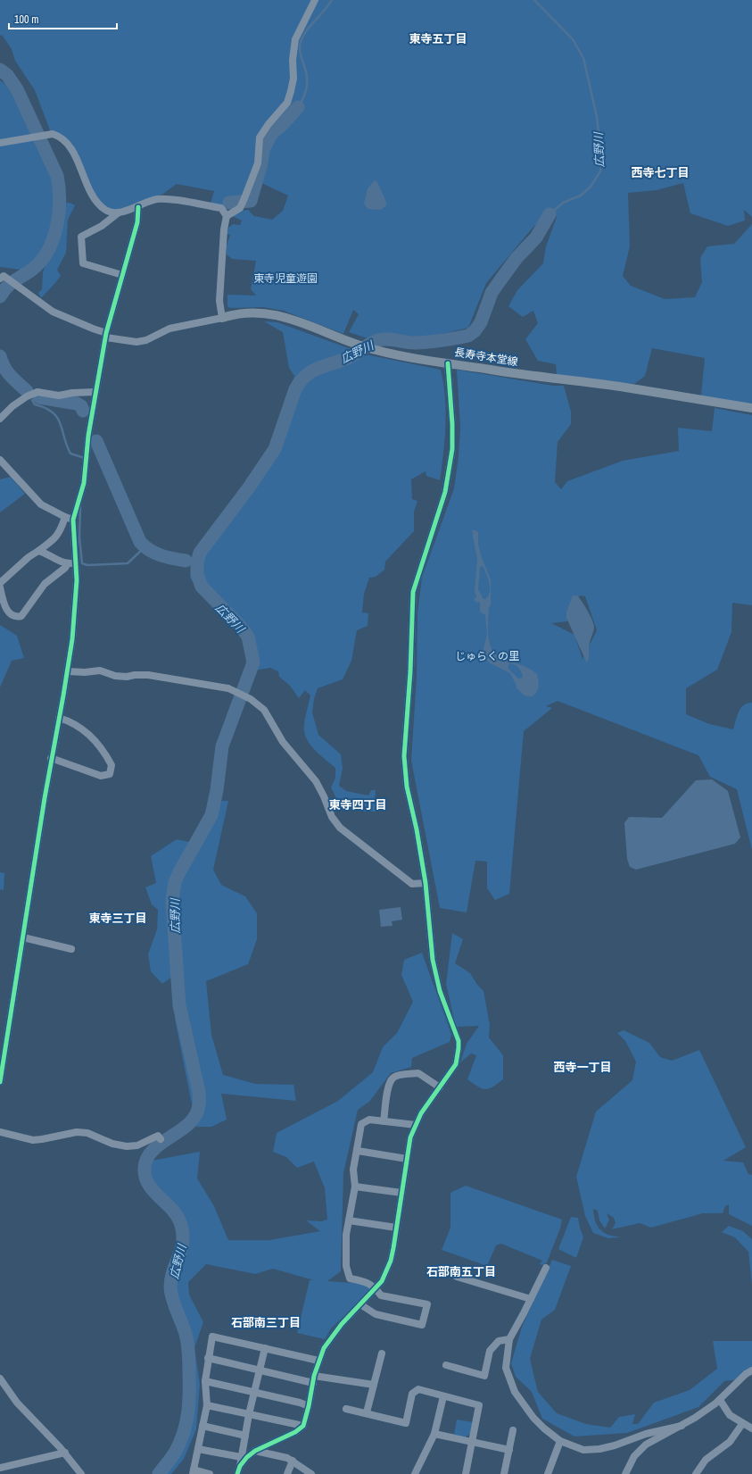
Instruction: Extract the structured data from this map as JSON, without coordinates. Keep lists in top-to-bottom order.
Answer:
{
  "streets": {
    "main road": ["長寿寺本堂線"]
  },
  "districts": [
    "東寺五丁目",
    "西寺七丁目",
    "東寺四丁目",
    "東寺三丁目",
    "西寺一丁目",
    "石部南五丁目",
    "石部南三丁目"
  ],
  "water": ["広野川"],
  "parks": ["東寺児童遊園", "じゅらくの里"],
  "scale_bar": "100 m"
}
